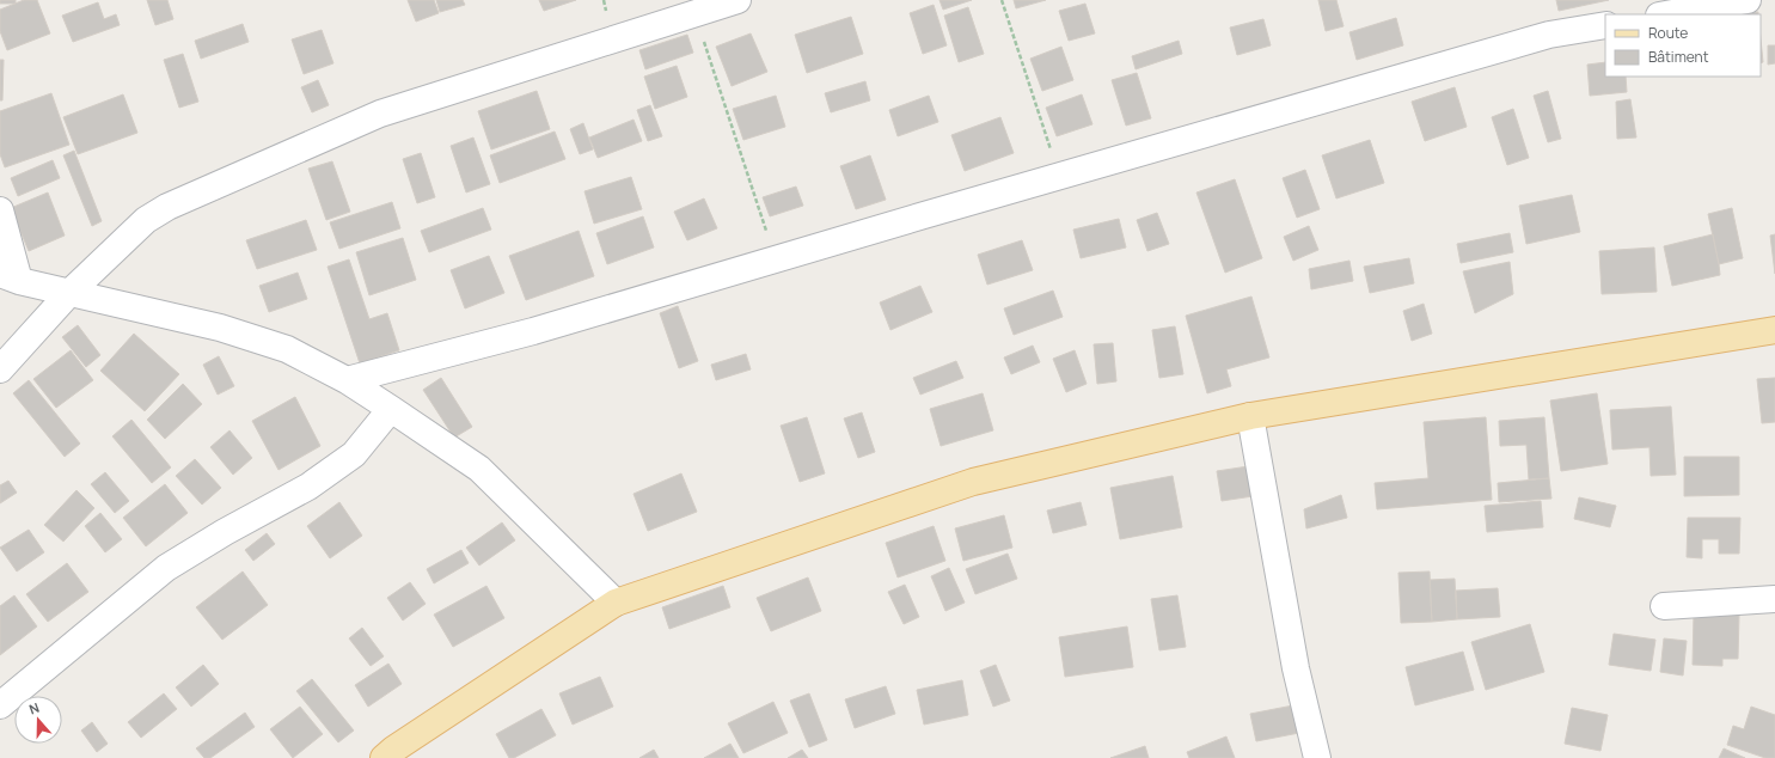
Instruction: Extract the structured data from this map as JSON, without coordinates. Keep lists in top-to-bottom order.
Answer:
{
  "legend": ["Route", "Bâtiment"],
  "north": "top"
}
